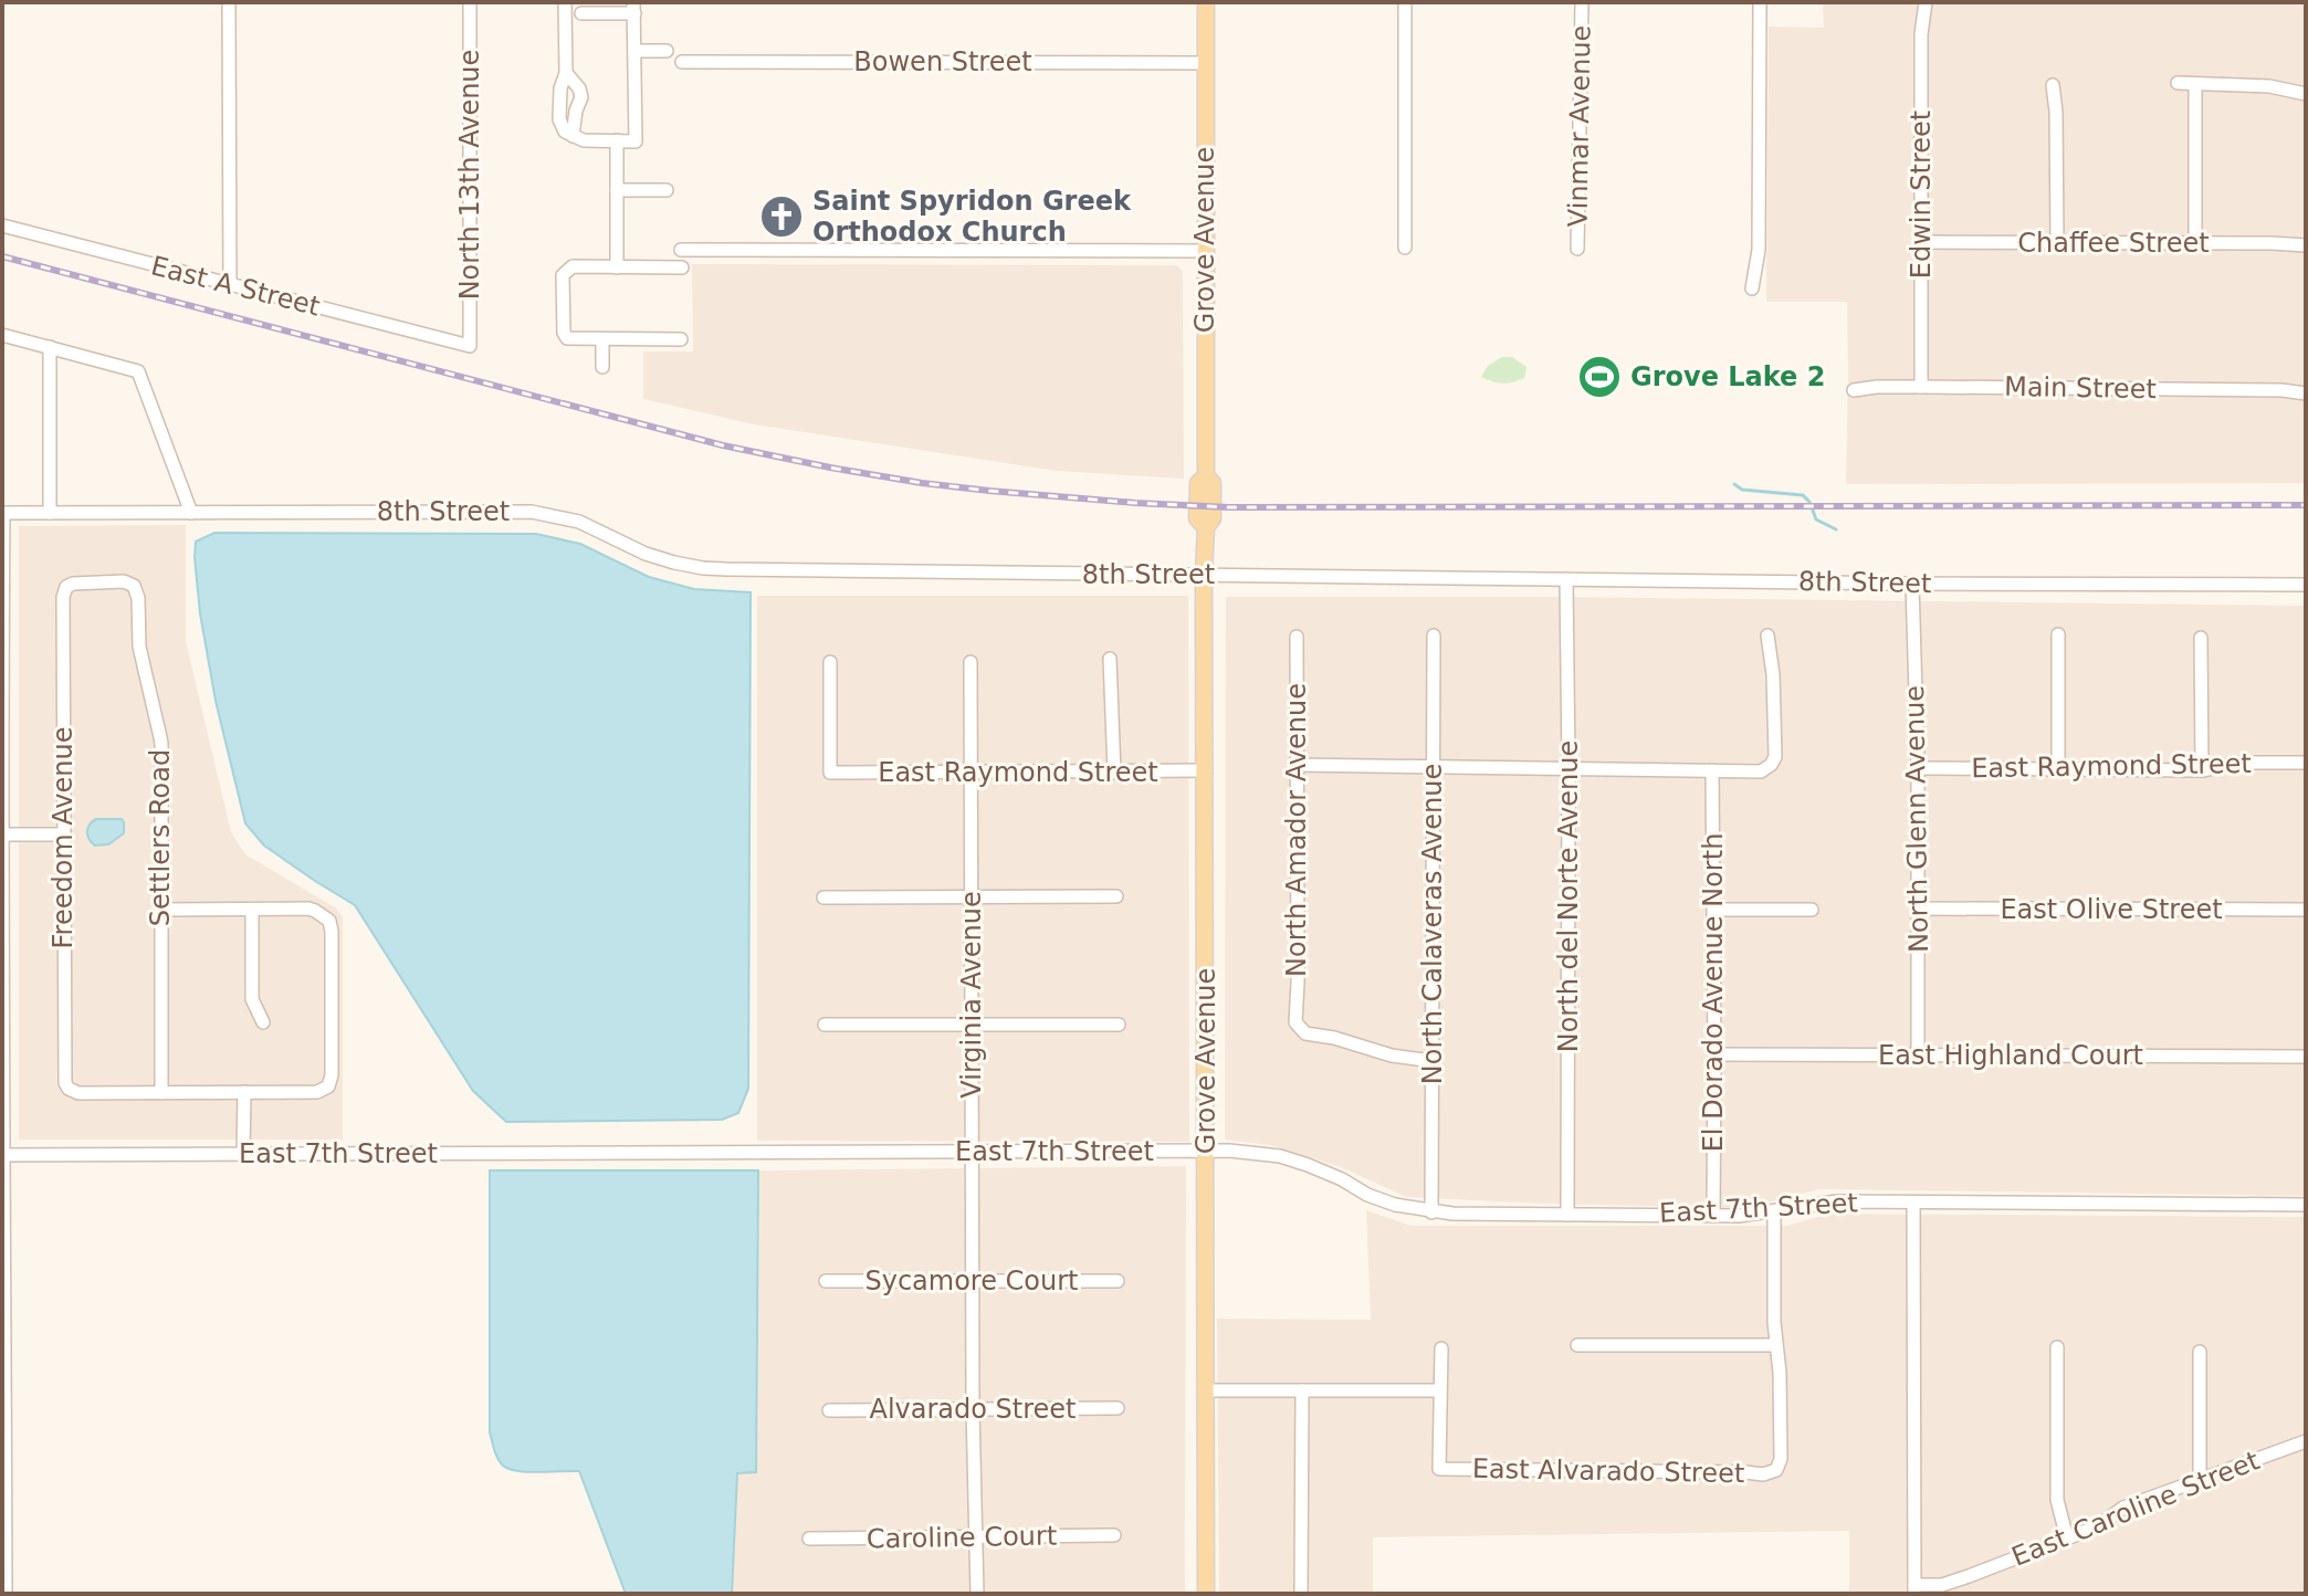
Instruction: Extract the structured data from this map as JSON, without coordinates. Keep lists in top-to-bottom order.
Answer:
{
  "streets": {
    "main road": ["Grove Avenue"],
    "street": [
      "Bowen Street",
      "Vinmar Avenue",
      "North 13th Avenue",
      "Edwin Street",
      "Chaffee Street",
      "East A Street",
      "Main Street",
      "8th Street",
      "East Raymond Street",
      "North Glenn Avenue",
      "North Amador Avenue",
      "Freedom Avenue",
      "Settlers Road",
      "North del Norte Avenue",
      "East Olive Street",
      "North Calaveras Avenue",
      "El Dorado Avenue North",
      "Virginia Avenue",
      "East Highland Court",
      "East 7th Street",
      "Sycamore Court",
      "Alvarado Street",
      "East Alvarado Street",
      "East Caroline Street",
      "Caroline Court"
    ]
  },
  "crossings": [
    ["Bowen Street", "Grove Avenue"],
    ["North 13th Avenue", "East A Street"],
    ["Edwin Street", "Chaffee Street"],
    ["Edwin Street", "Main Street"],
    ["Grove Avenue", "8th Street"],
    ["Grove Avenue", "East Raymond Street"],
    ["Grove Avenue", "East 7th Street"],
    ["8th Street", "North Glenn Avenue"],
    ["8th Street", "North del Norte Avenue"],
    ["East Raymond Street", "North Glenn Avenue"],
    ["East Raymond Street", "Virginia Avenue"],
    ["North Glenn Avenue", "East Olive Street"],
    ["North Glenn Avenue", "East Highland Court"],
    ["North Amador Avenue", "North Calaveras Avenue"],
    ["Freedom Avenue", "Settlers Road"],
    ["North del Norte Avenue", "East 7th Street"],
    ["North Calaveras Avenue", "East 7th Street"],
    ["El Dorado Avenue North", "East Highland Court"],
    ["El Dorado Avenue North", "East 7th Street"],
    ["Virginia Avenue", "East 7th Street"],
    ["Virginia Avenue", "Sycamore Court"],
    ["Virginia Avenue", "Alvarado Street"],
    ["Virginia Avenue", "Caroline Court"]
  ],
  "places": {
    "church": ["Saint Spyridon Greek Orthodox Church"],
    "sports": ["Grove Lake 2"]
  }
}
